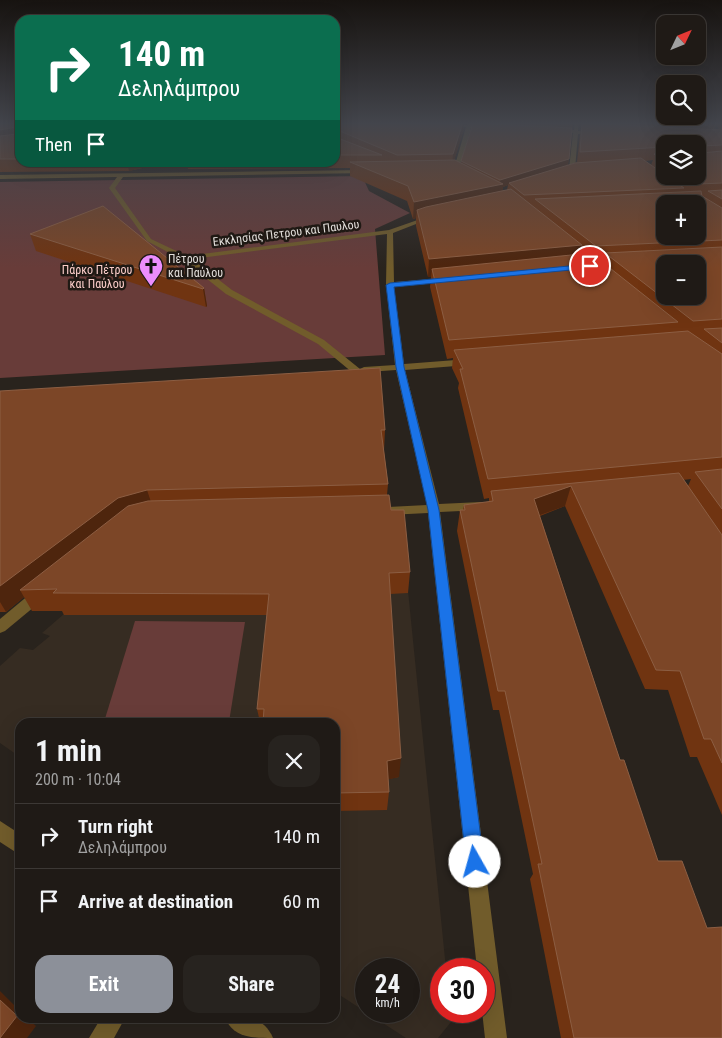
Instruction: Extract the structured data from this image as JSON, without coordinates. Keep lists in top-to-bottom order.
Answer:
{
  "streets": {
    "street": ["Εκκλησίας Πετρου και Παυλου"]
  },
  "parks": ["Πάρκο Πέτρου και Παύλου"],
  "places": {
    "church": ["Πέτρου και Παύλου"]
  },
  "north": "top right",
  "page": {
    "map_buttons": ["+", "−"],
    "turn": ["140 m", "Δεληλάμπρου"],
    "then": "Then",
    "heading": ["1 min", "200 m · 10:04"],
    "list": [
      {
        "name": "Turn right",
        "note": "Δεληλάμπρου",
        "value": "140 m"
      },
      {
        "name": "Arrive at destination",
        "value": "60 m"
      }
    ],
    "buttons": ["Exit", "Share"],
    "speed": "24 km/h",
    "limit": "30"
  }
}
